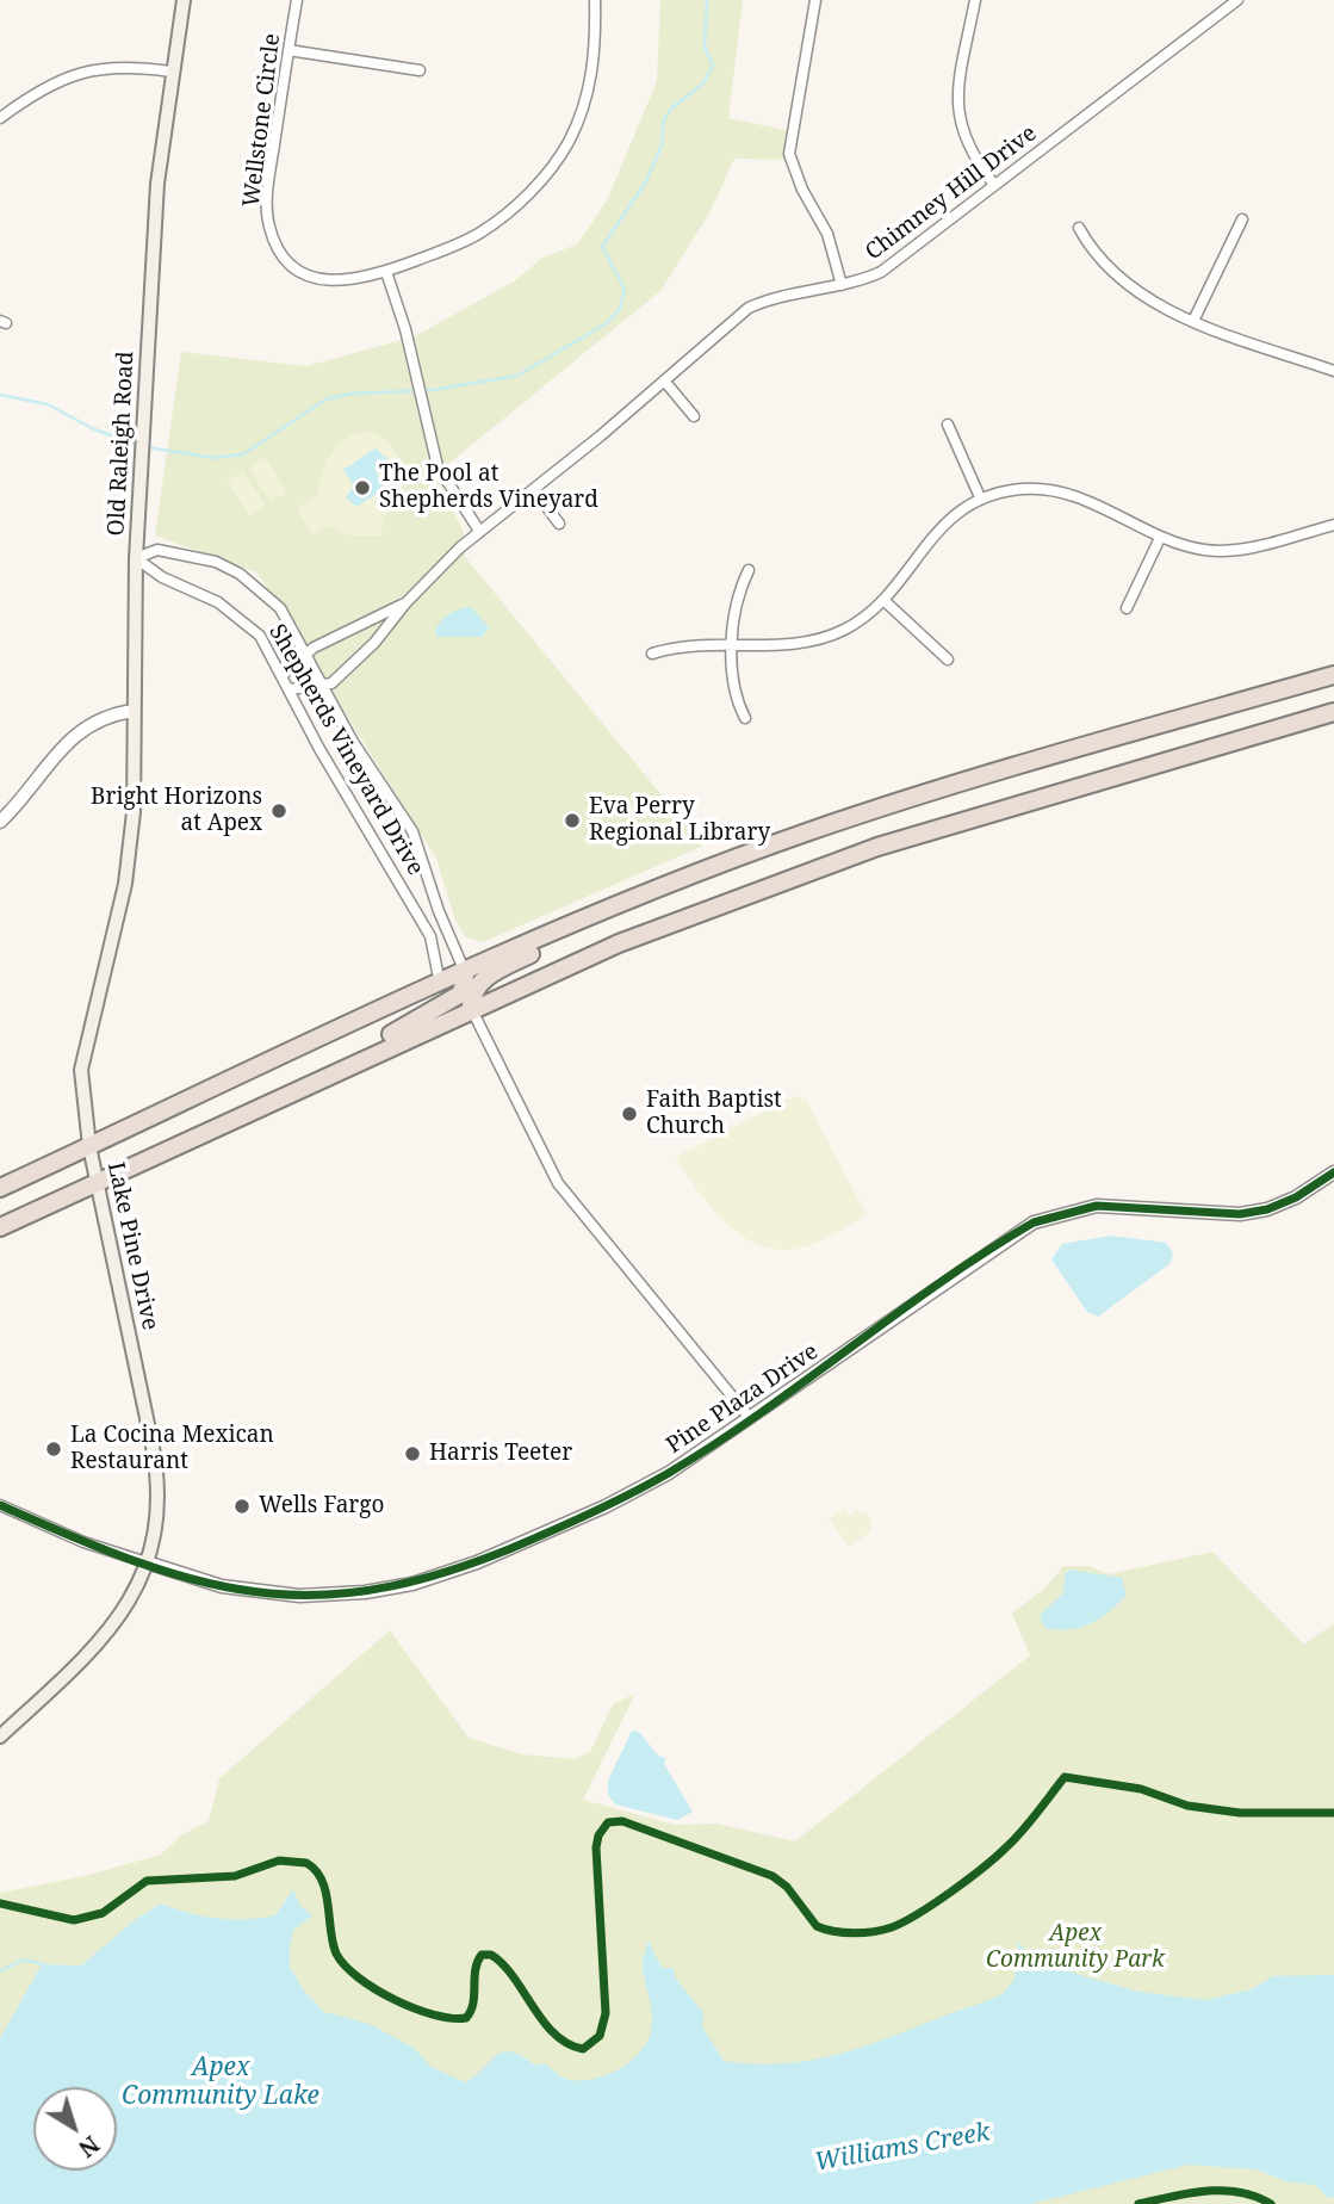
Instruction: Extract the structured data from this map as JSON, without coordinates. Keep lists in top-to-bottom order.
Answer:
{
  "streets": {
    "main road": ["Old Raleigh Road", "Lake Pine Drive"],
    "street": [
      "Wellstone Circle",
      "Chimney Hill Drive",
      "Shepherds Vineyard Drive",
      "Pine Plaza Drive"
    ]
  },
  "crossings": [
    ["Chimney Hill Drive", "Shepherds Vineyard Drive"],
    ["Old Raleigh Road", "Shepherds Vineyard Drive"],
    ["Old Raleigh Road", "Lake Pine Drive"],
    ["Lake Pine Drive", "Pine Plaza Drive"]
  ],
  "water": ["Apex Community Lake", "Williams Creek"],
  "parks": ["Apex Community Park"],
  "places": [
    "The Pool at Shepherds Vineyard",
    "Bright Horizons at Apex",
    "Eva Perry Regional Library",
    "Faith Baptist Church",
    "La Cocina Mexican Restaurant",
    "Harris Teeter",
    "Wells Fargo"
  ],
  "north": "bottom right"
}
